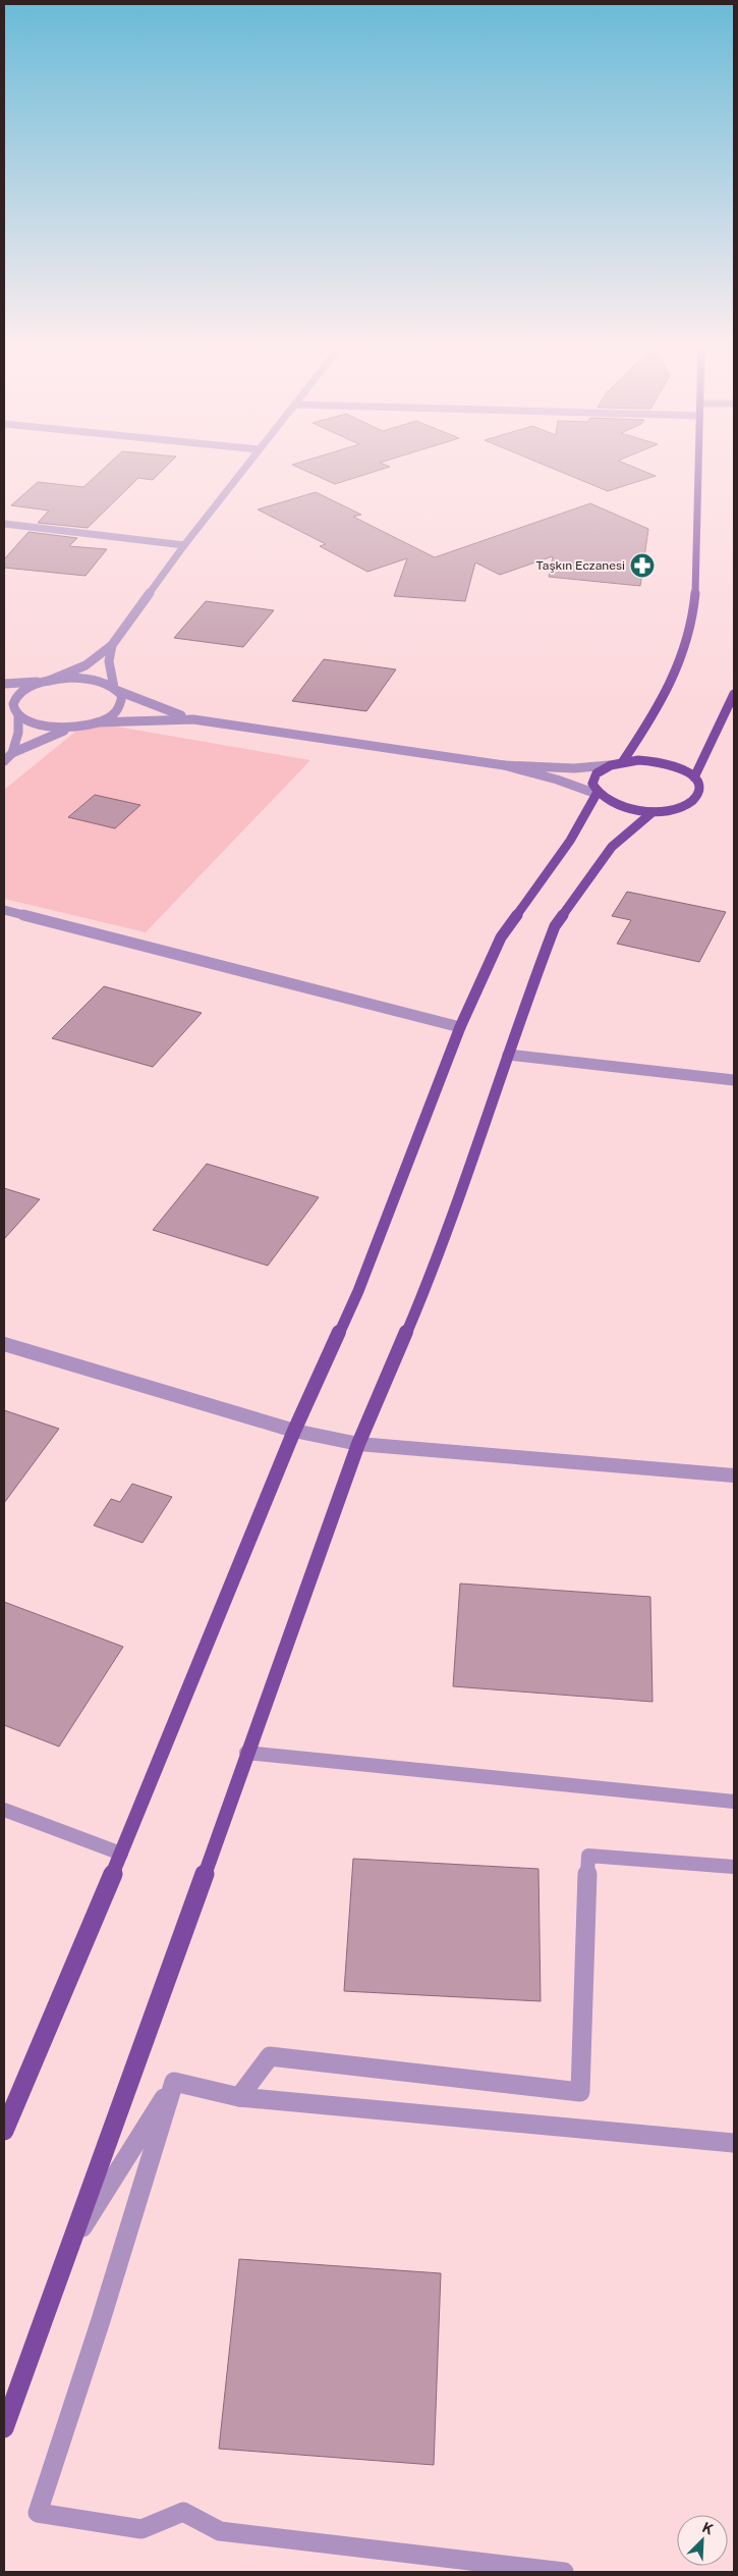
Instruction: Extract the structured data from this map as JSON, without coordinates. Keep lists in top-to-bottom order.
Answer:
{
  "places": {
    "pharmacy": ["Taşkın Eczanesi"]
  },
  "north": "top right"
}
